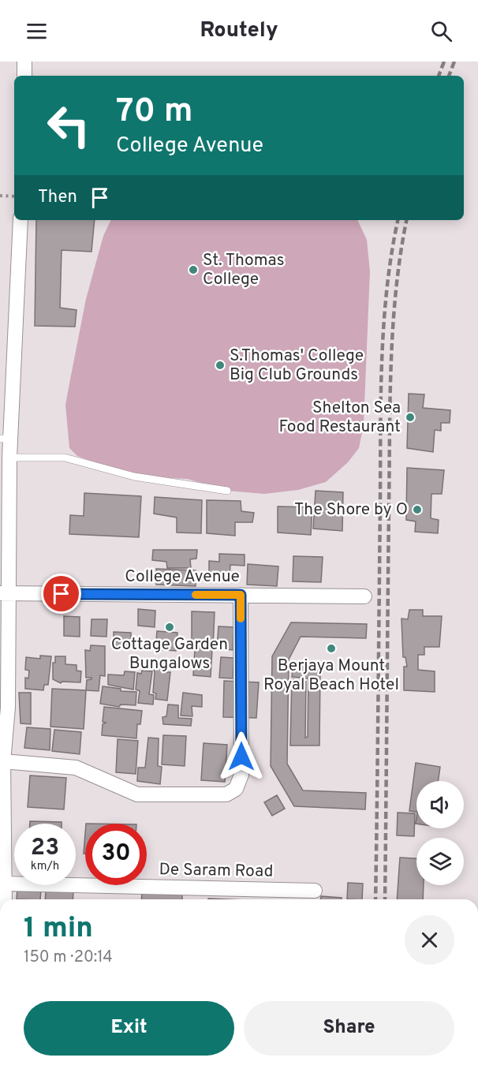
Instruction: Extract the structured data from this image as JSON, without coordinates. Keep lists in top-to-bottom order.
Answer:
{
  "streets": {
    "street": ["College Avenue", "De Saram Road"]
  },
  "places": [
    "St. Thomas College",
    "S.Thomas' College Big Club Grounds",
    "Shelton Sea Food Restaurant",
    "The Shore by O",
    "Cottage Garden Bungalows",
    "Berjaya Mount Royal Beach Hotel"
  ],
  "page": {
    "header": "Routely",
    "turn": ["70 m", "College Avenue"],
    "then": "Then",
    "speed": "23 km/h",
    "limit": "30",
    "heading": ["1 min", "150 m · 20:14"],
    "buttons": ["Exit", "Share"]
  }
}
